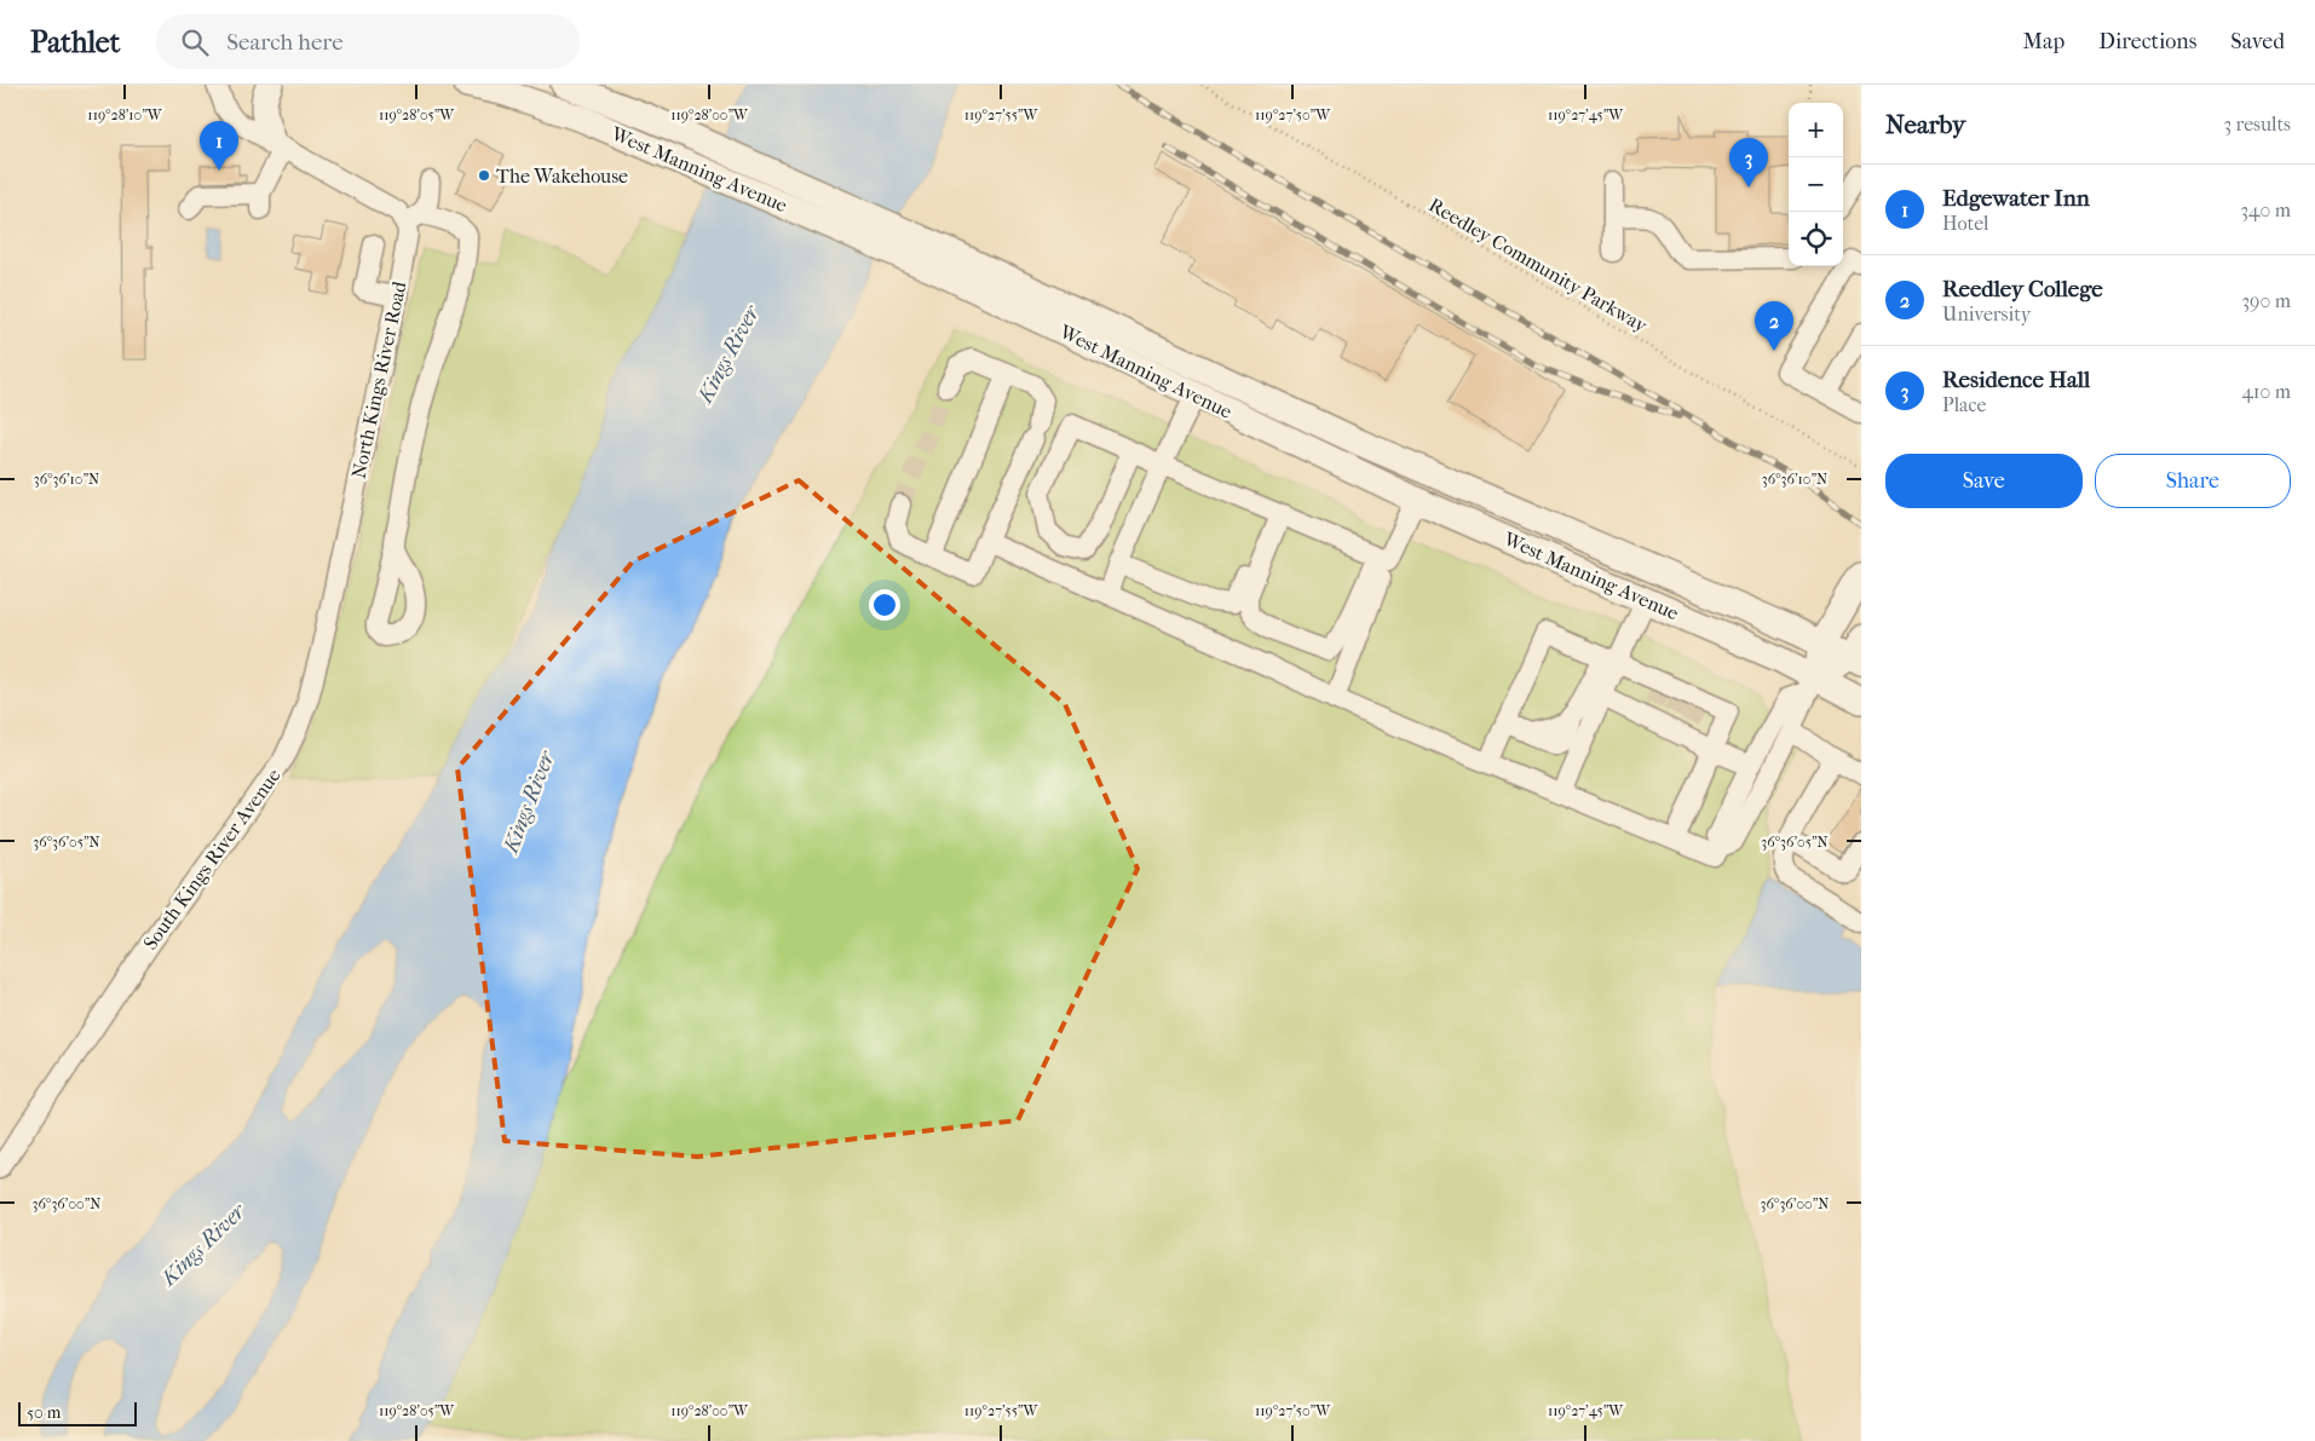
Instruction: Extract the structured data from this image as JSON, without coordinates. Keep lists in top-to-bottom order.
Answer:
{
  "streets": {
    "main road": ["West Manning Avenue"],
    "street": ["North Kings River Road", "South Kings River Avenue"],
    "path": ["Reedley Community Parkway"]
  },
  "crossings": [
    ["North Kings River Road", "South Kings River Avenue"]
  ],
  "water": ["Kings River"],
  "places": ["The Wakehouse"],
  "scale_bar": "50 m",
  "page": {
    "header": "Pathlet",
    "search": "Search here",
    "nav": ["Map", "Directions", "Saved"],
    "heading": ["Nearby", "3 results"],
    "map_buttons": ["+", "−"],
    "pins": ["1", "3", "2"],
    "list": [
      {
        "mark": "1",
        "name": "Edgewater Inn",
        "note": "Hotel",
        "value": "340 m"
      },
      {
        "mark": "2",
        "name": "Reedley College",
        "note": "University",
        "value": "390 m"
      },
      {
        "mark": "3",
        "name": "Residence Hall",
        "note": "Place",
        "value": "410 m"
      }
    ],
    "buttons": ["Save", "Share"],
    "scale": "50 m"
  },
  "coordinates": [
    "119°28'10\"W",
    "119°28'05\"W",
    "119°28'00\"W",
    "119°27'55\"W",
    "119°27'50\"W",
    "119°27'45\"W",
    "36°36'10\"N",
    "36°36'05\"N",
    "36°36'00\"N"
  ]
}
